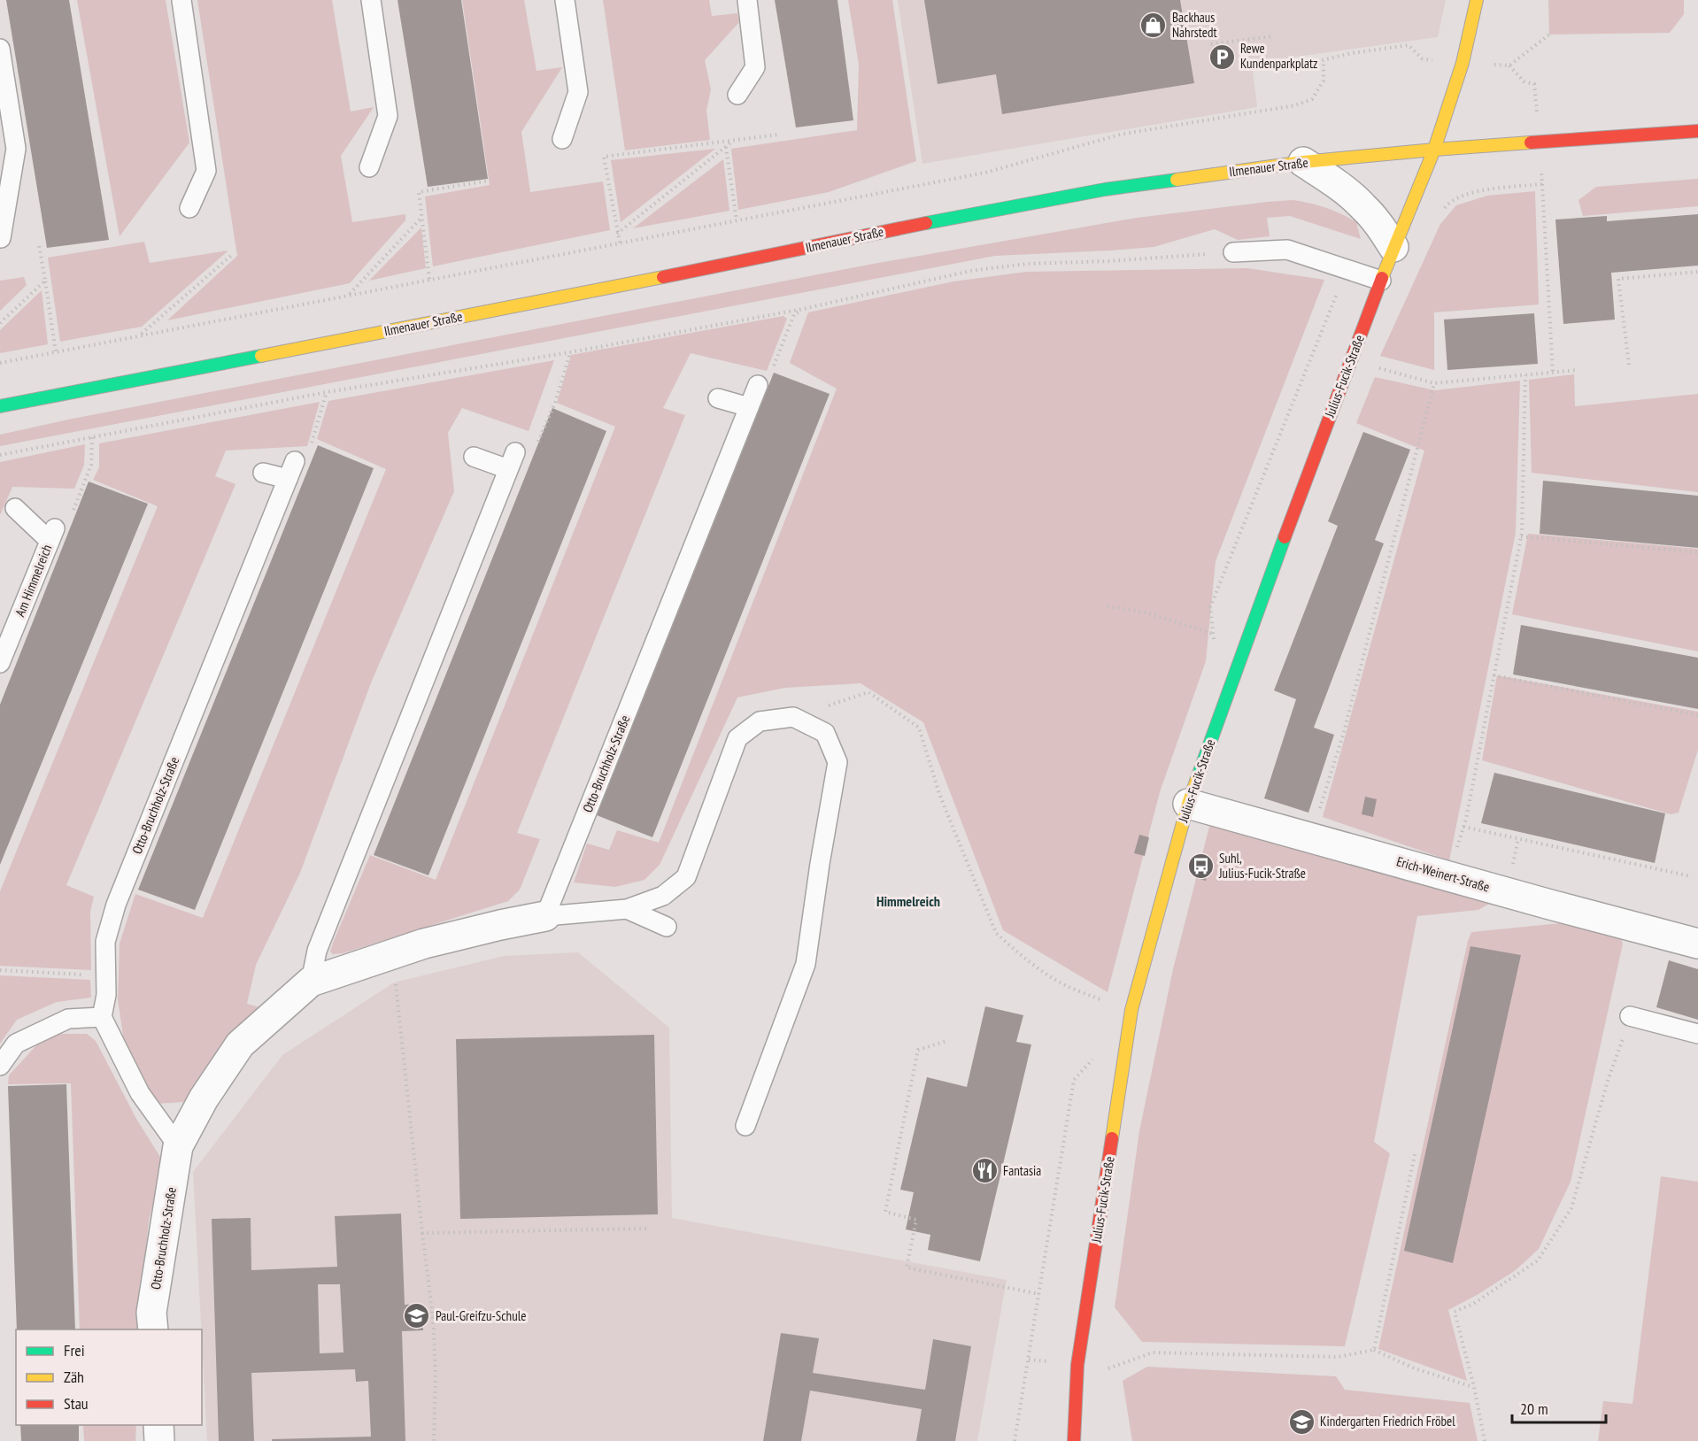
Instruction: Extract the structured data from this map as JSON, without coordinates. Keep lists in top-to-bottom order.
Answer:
{
  "streets": {
    "main road": ["Ilmenauer Straße", "Julius-Fucik-Straße"],
    "street": ["Otto-Bruchholz-Straße", "Erich-Weinert-Straße"],
    "lane": ["Am Himmelreich"]
  },
  "crossings": [
    ["Ilmenauer Straße", "Julius-Fucik-Straße"],
    ["Julius-Fucik-Straße", "Erich-Weinert-Straße"]
  ],
  "districts": ["Himmelreich"],
  "places": {
    "shop": ["Backhaus Nahrstedt"],
    "parking": ["Rewe Kundenparkplatz"],
    "bus stop": ["Suhl, Julius-Fucik-Straße"],
    "restaurant": ["Fantasia"],
    "school or university": ["Paul-Greifzu-Schule", "Kindergarten Friedrich Fröbel"]
  },
  "legend": ["Frei", "Zäh", "Stau"],
  "scale_bar": "20 m"
}
